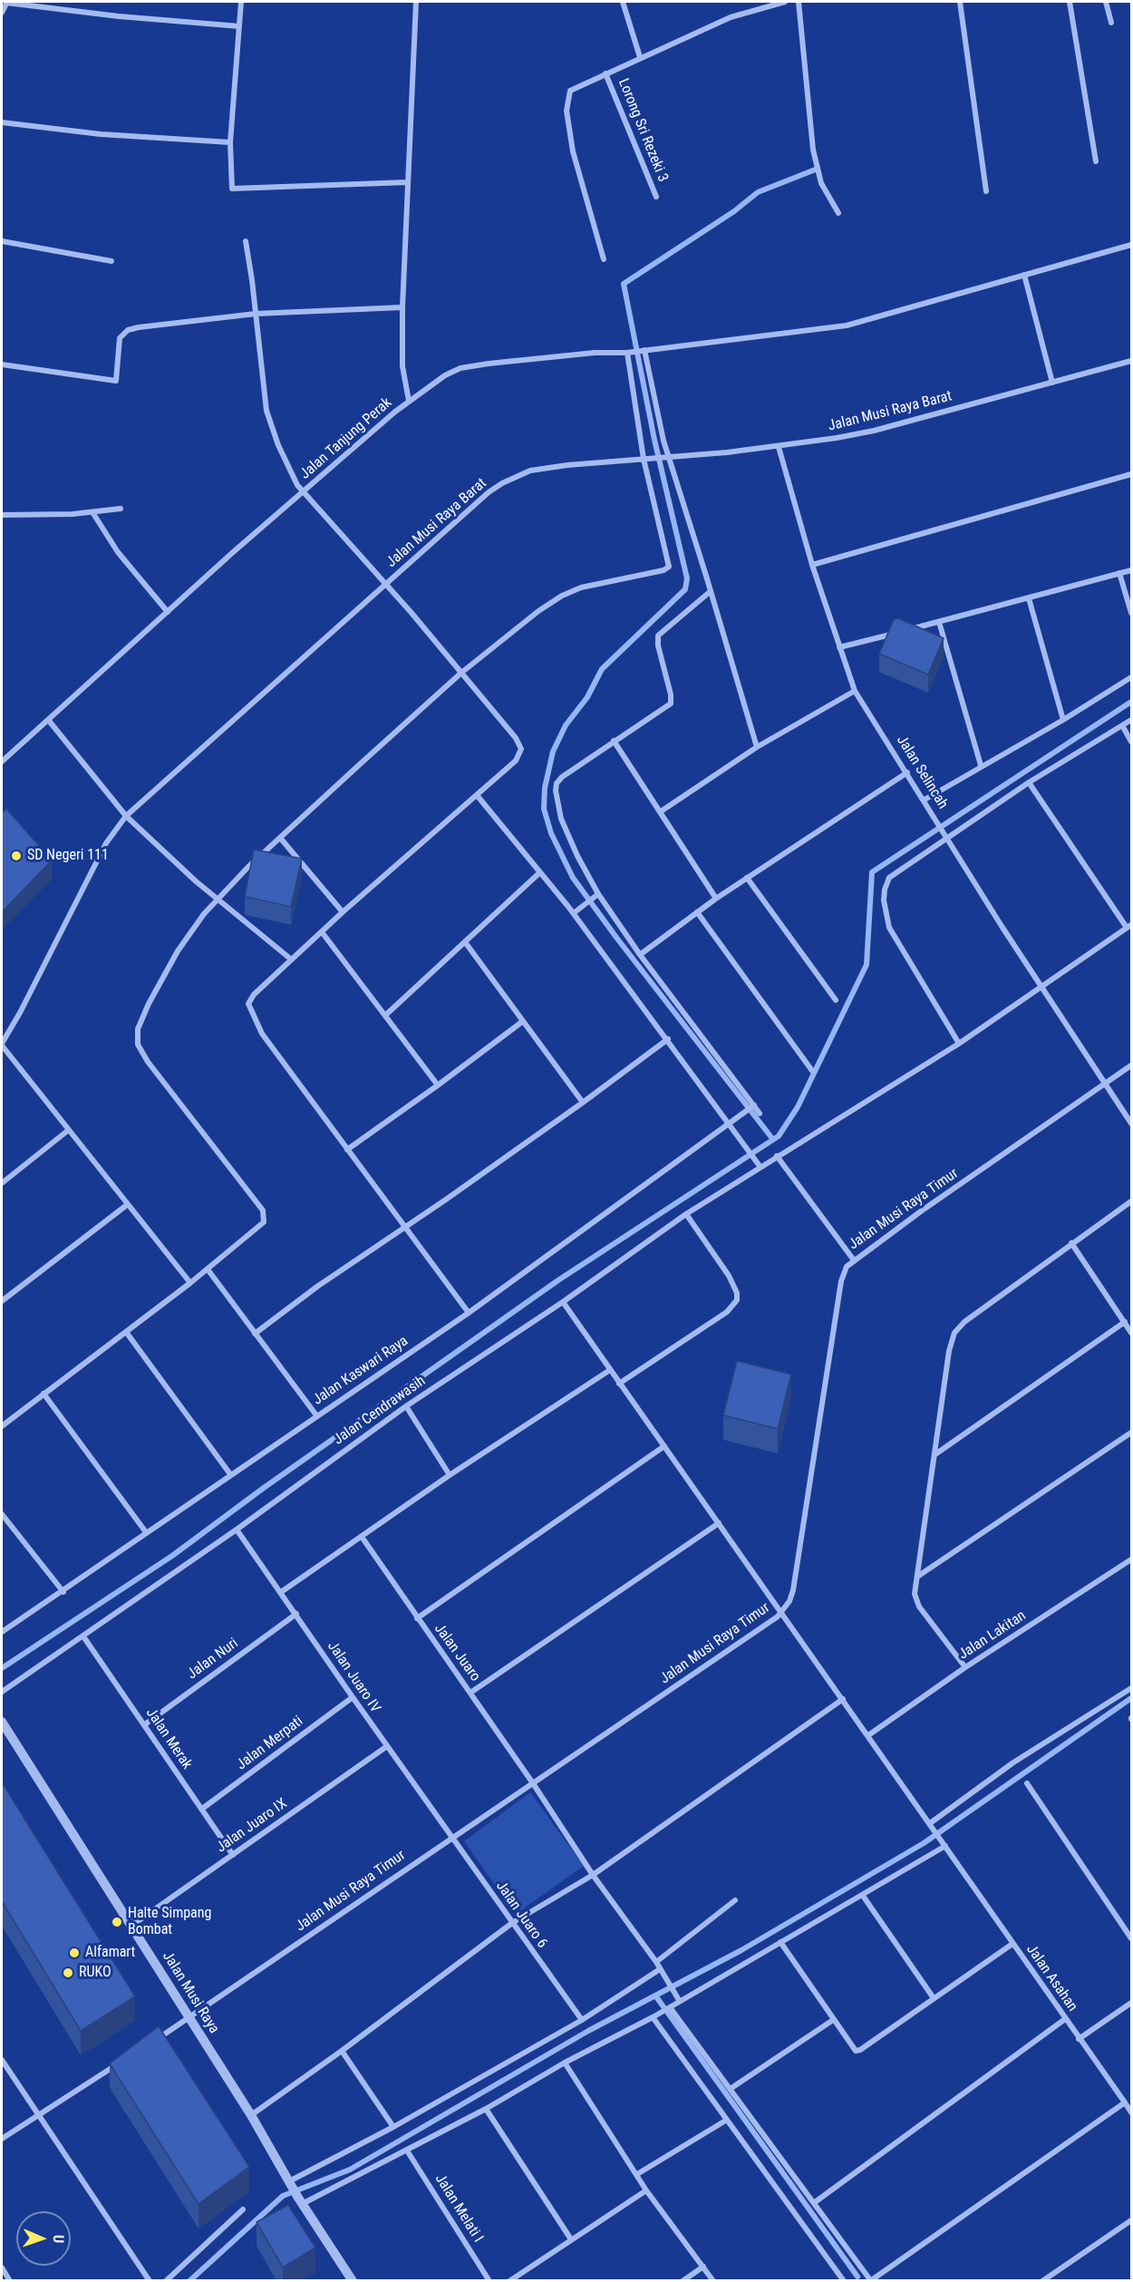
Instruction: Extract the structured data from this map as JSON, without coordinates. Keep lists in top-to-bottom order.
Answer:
{
  "streets": {
    "street": [
      "Lorong Sri Rezeki 3",
      "Jalan Musi Raya Barat",
      "Jalan Tanjung Perak",
      "Jalan Selincah",
      "Jalan Musi Raya Timur",
      "Jalan Kaswari Raya",
      "Jalan Cendrawasih",
      "Jalan Lakitan",
      "Jalan Juaro",
      "Jalan Nuri",
      "Jalan Juaro IV",
      "Jalan Merak",
      "Jalan Merpati",
      "Jalan Juaro IX",
      "Jalan Juaro 6",
      "Jalan Asahan",
      "Jalan Musi Raya",
      "Jalan Melati I"
    ]
  },
  "crossings": [
    ["Jalan Musi Raya Barat", "Jalan Selincah"],
    ["Jalan Selincah", "Jalan Musi Raya Timur"],
    ["Jalan Selincah", "Jalan Cendrawasih"],
    ["Jalan Musi Raya Timur", "Jalan Juaro"],
    ["Jalan Musi Raya Timur", "Jalan Juaro IV"],
    ["Jalan Musi Raya Timur", "Jalan Juaro 6"],
    ["Jalan Musi Raya Timur", "Jalan Asahan"],
    ["Jalan Musi Raya Timur", "Jalan Musi Raya"],
    ["Jalan Cendrawasih", "Jalan Juaro IV"],
    ["Jalan Cendrawasih", "Jalan Merak"],
    ["Jalan Cendrawasih", "Jalan Asahan"],
    ["Jalan Lakitan", "Jalan Asahan"],
    ["Jalan Nuri", "Jalan Juaro IV"],
    ["Jalan Nuri", "Jalan Merak"],
    ["Jalan Juaro IV", "Jalan Merpati"],
    ["Jalan Juaro IV", "Jalan Juaro IX"],
    ["Jalan Juaro IV", "Jalan Juaro 6"],
    ["Jalan Merak", "Jalan Merpati"],
    ["Jalan Merak", "Jalan Juaro IX"],
    ["Jalan Juaro IX", "Jalan Musi Raya"]
  ],
  "places": [
    "SD Negeri 111",
    "Halte Simpang Bombat",
    "Alfamart",
    "RUKO"
  ],
  "north": "right"
}
